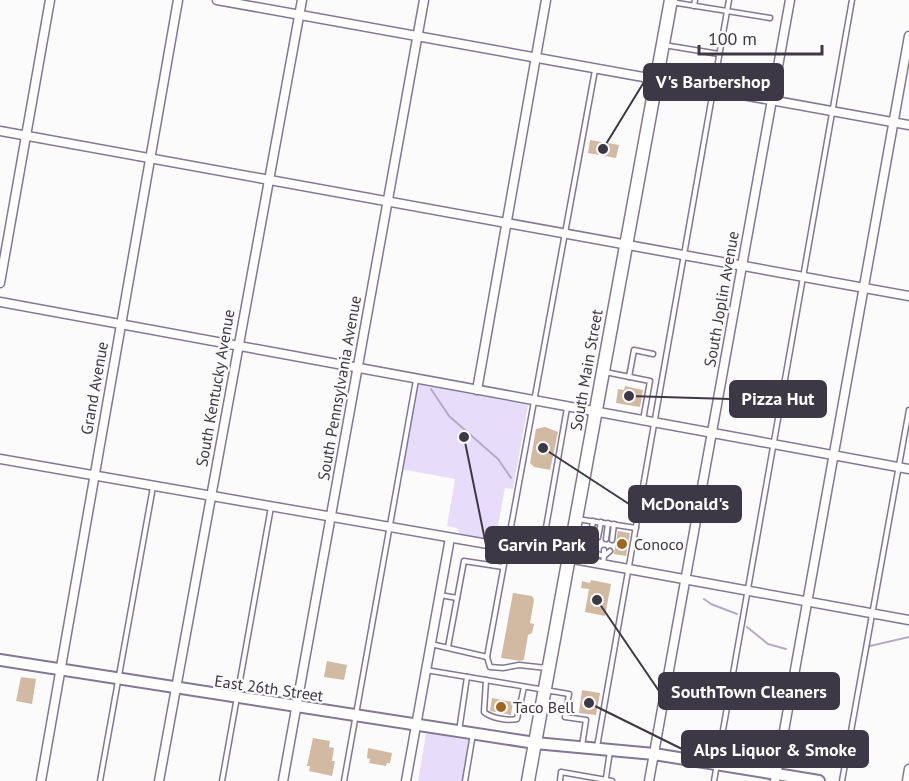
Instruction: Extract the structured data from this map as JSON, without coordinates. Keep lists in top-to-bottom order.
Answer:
{
  "streets": {
    "main road": ["South Main Street"],
    "street": [
      "South Joplin Avenue",
      "Grand Avenue",
      "South Kentucky Avenue",
      "South Pennsylvania Avenue",
      "East 26th Street"
    ]
  },
  "crossings": [
    ["South Joplin Avenue", "East 26th Street"],
    ["South Main Street", "East 26th Street"],
    ["Grand Avenue", "East 26th Street"],
    ["South Kentucky Avenue", "East 26th Street"],
    ["South Pennsylvania Avenue", "East 26th Street"]
  ],
  "places": [
    "V's Barbershop",
    "Pizza Hut",
    "Garvin Park",
    "McDonald's",
    "Conoco",
    "SouthTown Cleaners",
    "Alps Liquor & Smoke",
    "Taco Bell"
  ],
  "scale_bar": "100 m"
}
